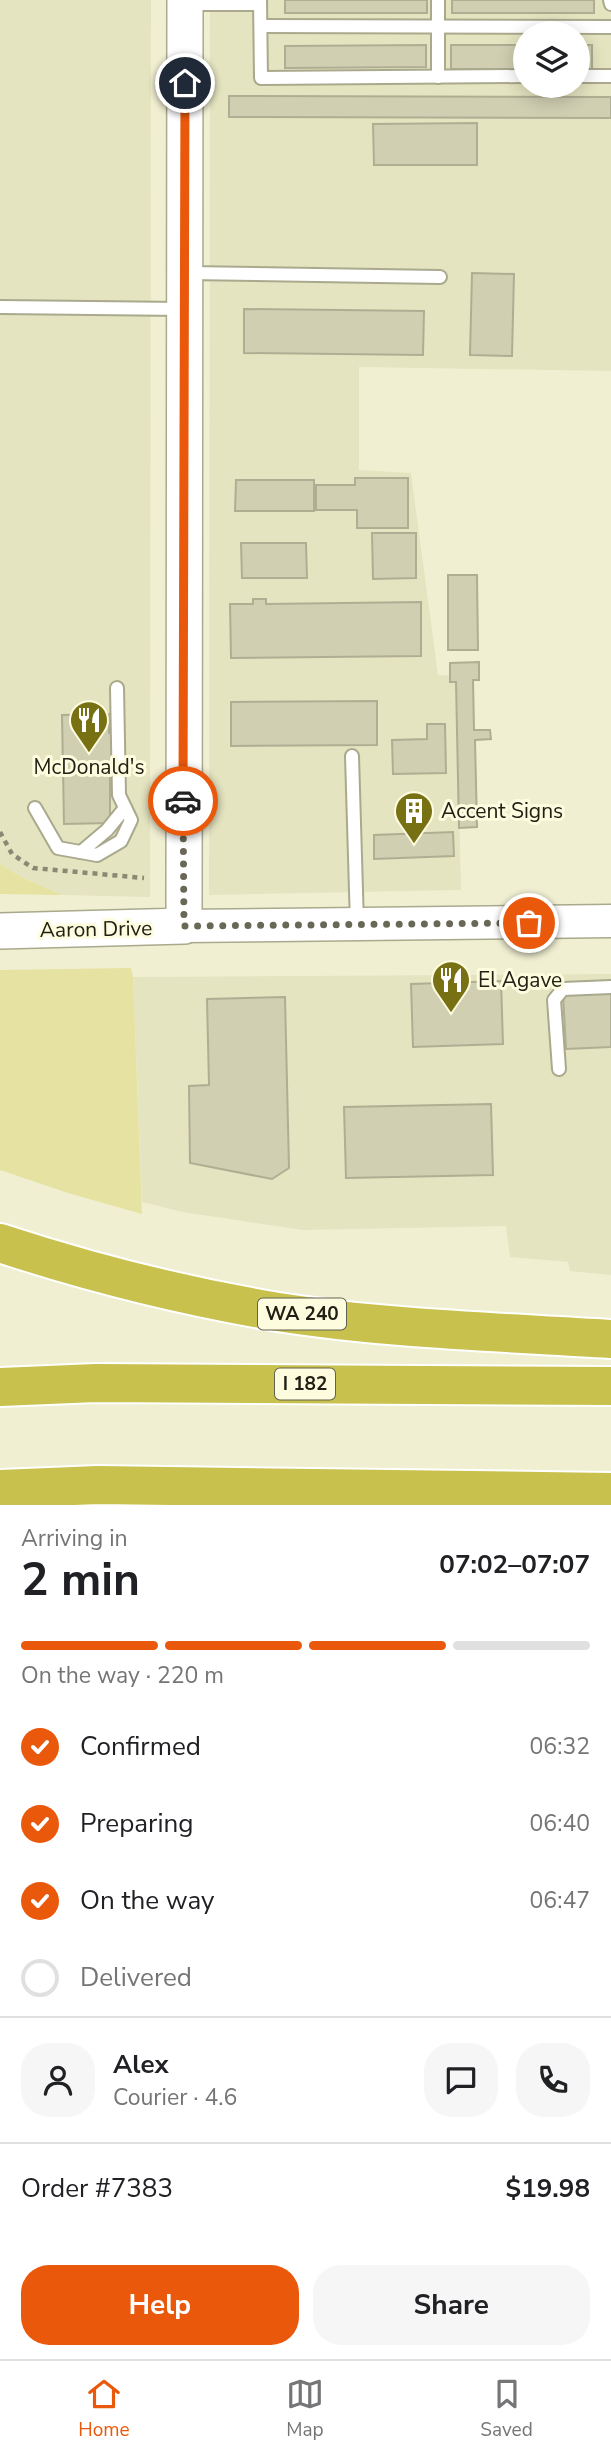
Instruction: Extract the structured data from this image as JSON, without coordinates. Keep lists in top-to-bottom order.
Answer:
{
  "streets": {
    "highway": ["WA 240", "I 182"],
    "main road": ["Aaron Drive"]
  },
  "places": {
    "restaurant": ["McDonald's", "El Agave"],
    "building": ["Accent Signs"]
  },
  "page": {
    "heading": ["2 min", "Arriving in", "07:02–07:07"],
    "panel": [
      "Alex",
      "Courier · 4.6",
      "Order #7383",
      "$19.98"
    ],
    "bar": "On the way · 220 m",
    "list": [
      ["Confirmed", "06:32"],
      ["Preparing", "06:40"],
      ["On the way", "06:47"],
      "Delivered"
    ],
    "buttons": ["Help", "Share"],
    "tabs": ["Home", "Map", "Saved"]
  }
}
